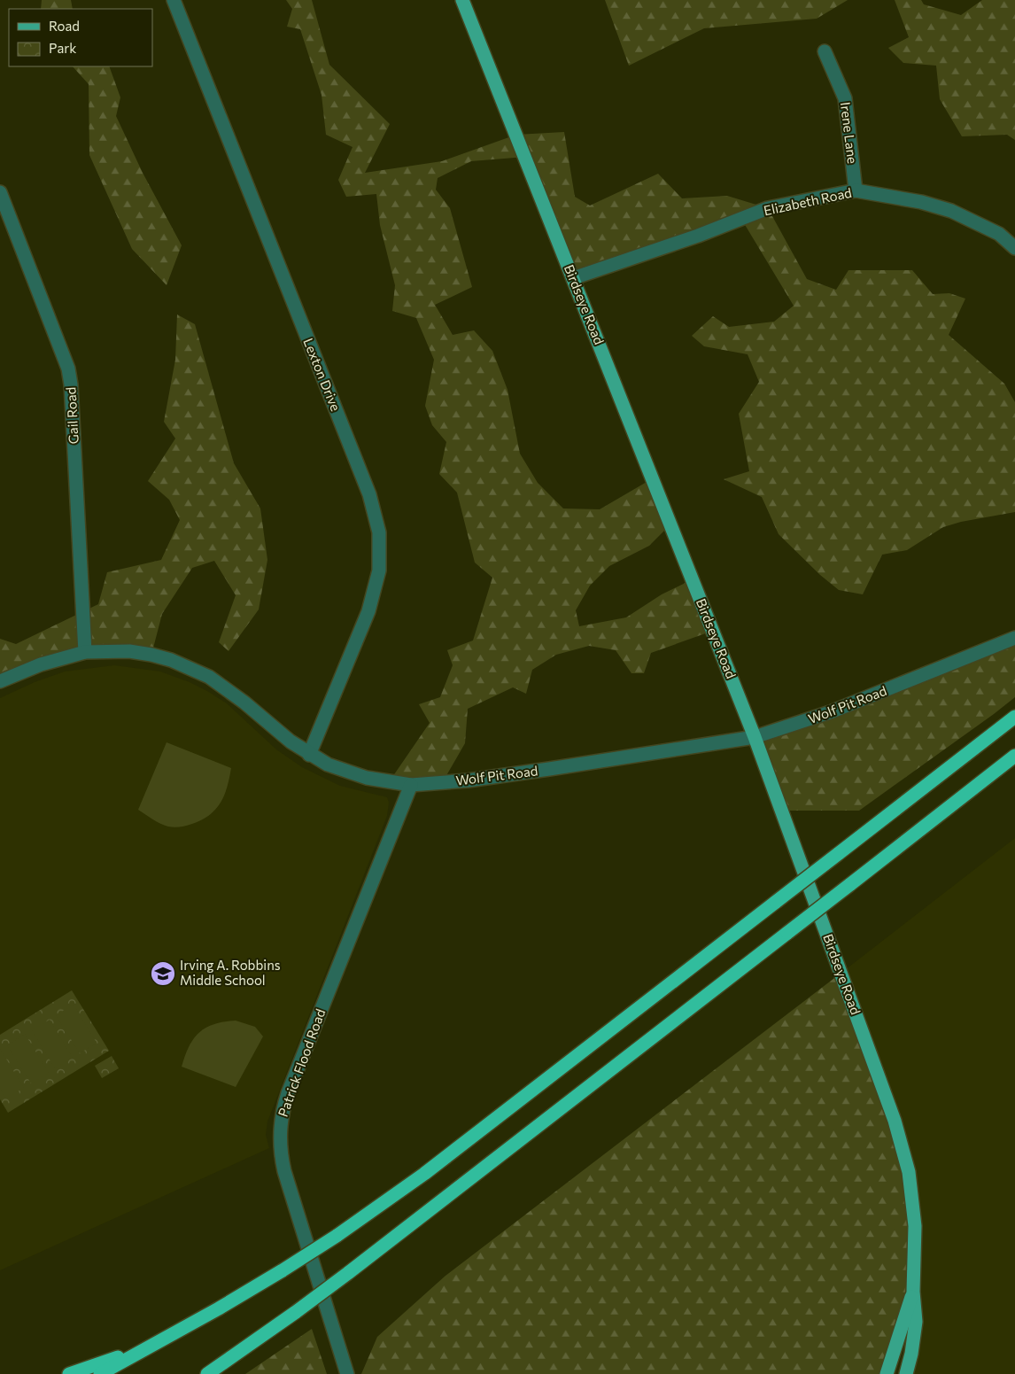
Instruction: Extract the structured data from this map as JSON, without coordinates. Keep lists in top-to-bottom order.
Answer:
{
  "streets": {
    "main road": ["Birdseye Road"],
    "street": [
      "Irene Lane",
      "Elizabeth Road",
      "Lexton Drive",
      "Gail Road",
      "Wolf Pit Road",
      "Patrick Flood Road"
    ]
  },
  "crossings": [
    ["Irene Lane", "Elizabeth Road"],
    ["Elizabeth Road", "Birdseye Road"],
    ["Birdseye Road", "Wolf Pit Road"],
    ["Lexton Drive", "Wolf Pit Road"],
    ["Gail Road", "Wolf Pit Road"],
    ["Wolf Pit Road", "Patrick Flood Road"]
  ],
  "places": {
    "school or university": ["Irving A. Robbins Middle School"]
  },
  "legend": ["Road", "Park"]
}
